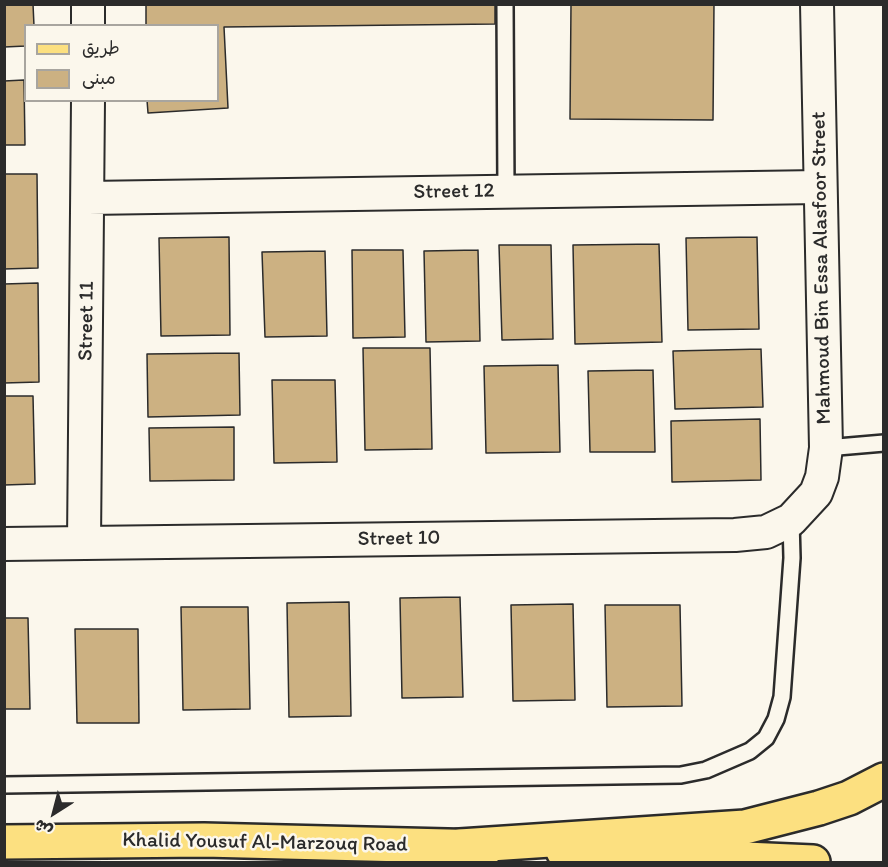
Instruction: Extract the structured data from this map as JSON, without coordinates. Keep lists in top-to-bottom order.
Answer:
{
  "streets": {
    "main road": ["Khalid Yousuf Al-Marzouq Road"],
    "street": [
      "Street 12",
      "Mahmoud Bin Essa Alasfoor Street",
      "Street 11",
      "Street 10"
    ]
  },
  "crossings": [
    ["Street 12", "Mahmoud Bin Essa Alasfoor Street"],
    ["Street 12", "Street 11"],
    ["Mahmoud Bin Essa Alasfoor Street", "Street 10"],
    ["Street 11", "Street 10"]
  ],
  "legend": ["طريق", "مبنى"],
  "north": "bottom left"
}
